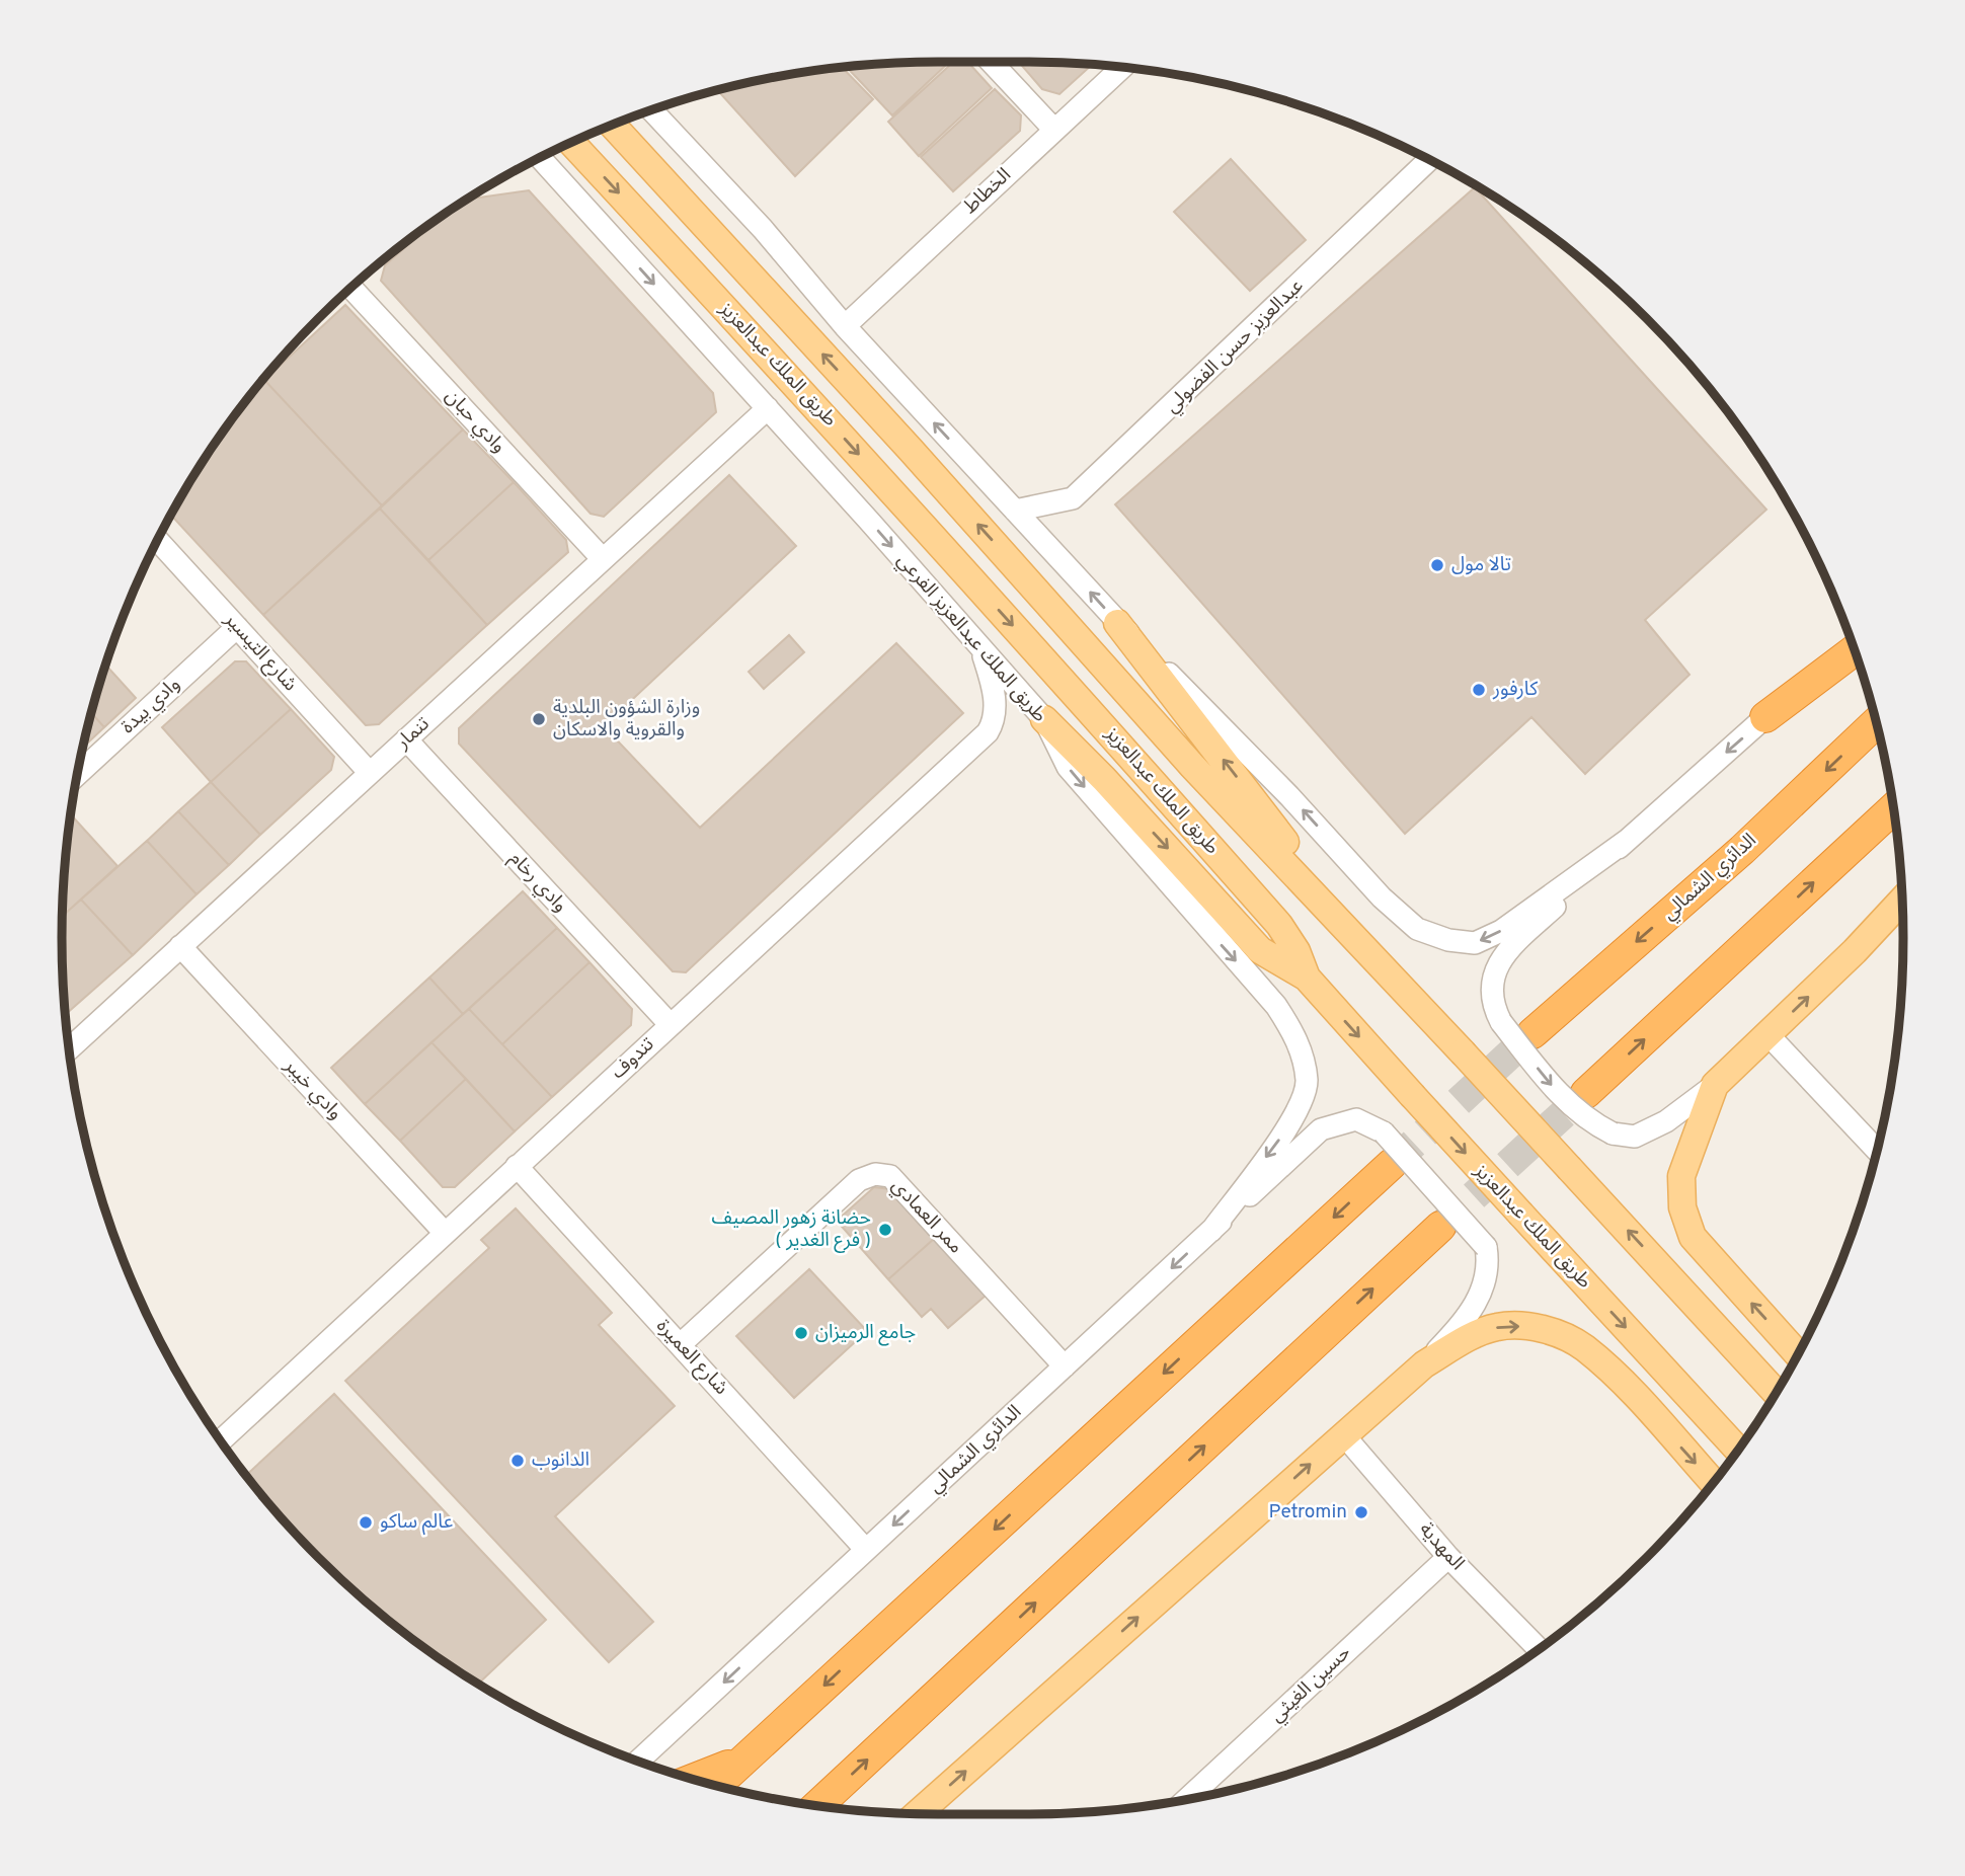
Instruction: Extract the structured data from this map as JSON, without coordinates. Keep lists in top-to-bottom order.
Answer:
{
  "streets": {
    "highway": ["الدائري الشمالي"],
    "main road": ["طريق الملك عبدالعزيز"],
    "street": [
      "الخطاط",
      "عبدالعزيز حسن الفضولي",
      "وادي حبان",
      "طريق الملك عبدالعزيز الفرعي",
      "شارع التيسير",
      "وادي بيدة",
      "تنمار",
      "وادي رخام",
      "تندوف",
      "وادي خيبر",
      "ممر العمادي",
      "شارع العميرة",
      "المهدية",
      "حسين الغيثي"
    ]
  },
  "crossings": [
    ["وادي حبان", "تنمار"],
    ["طريق الملك عبدالعزيز الفرعي", "تنمار"],
    ["طريق الملك عبدالعزيز الفرعي", "الدائري الشمالي"],
    ["طريق الملك عبدالعزيز الفرعي", "تندوف"],
    ["شارع التيسير", "وادي بيدة"],
    ["شارع التيسير", "تنمار"],
    ["تنمار", "وادي رخام"],
    ["تنمار", "وادي خيبر"],
    ["الدائري الشمالي", "ممر العمادي"],
    ["الدائري الشمالي", "شارع العميرة"],
    ["وادي رخام", "تندوف"],
    ["تندوف", "وادي خيبر"],
    ["تندوف", "شارع العميرة"],
    ["ممر العمادي", "شارع العميرة"],
    ["المهدية", "حسين الغيثي"]
  ],
  "places": [
    "تالا مول",
    "كارفور",
    "وزارة الشؤون البلدية والقروية والاسكان",
    "حضانة زهور المصيف ( فرع الغدير )",
    "جامع الرميزان",
    "الدانوب",
    "Petromin",
    "عالم ساكو"
  ]
}
